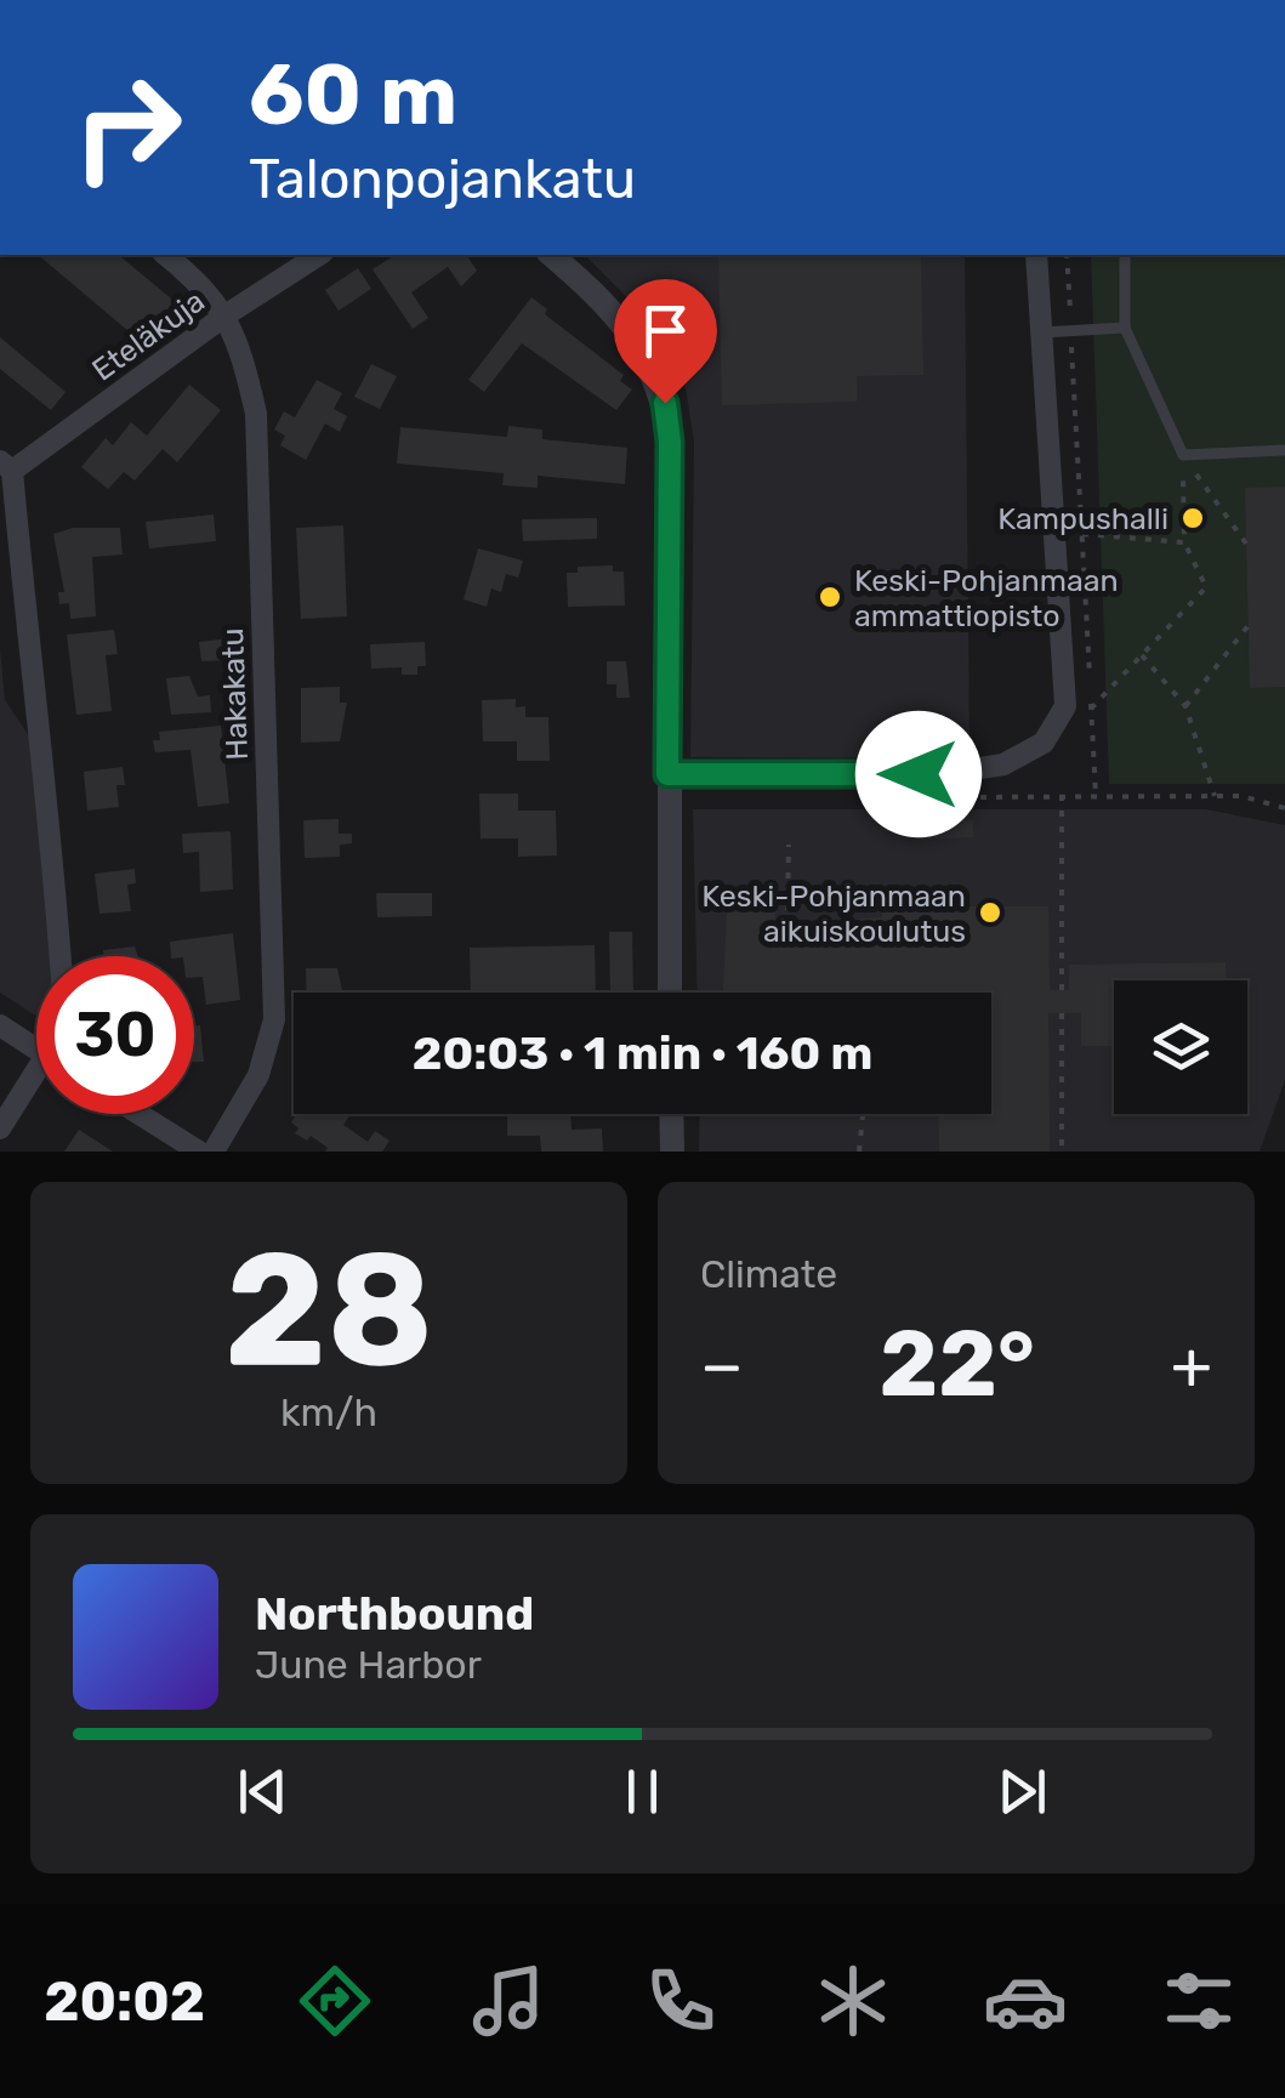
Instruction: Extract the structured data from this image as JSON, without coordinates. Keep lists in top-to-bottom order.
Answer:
{
  "streets": {
    "street": ["Eteläkuja", "Hakakatu"]
  },
  "crossings": [
    ["Eteläkuja", "Hakakatu"]
  ],
  "places": ["Kampushalli", "Keski-Pohjanmaan ammattiopisto", "Keski-Pohjanmaan aikuiskoulutus"],
  "page": {
    "turn": ["60 m", "Talonpojankatu"],
    "limit": "30",
    "trip": "20:03 · 1 min · 160 m",
    "tile": [
      ["28", "km/h"],
      "Climate"
    ],
    "heat": ["−", "22°", "+"],
    "song": ["Northbound", "June Harbor"],
    "tabs": "20:02"
  }
}
